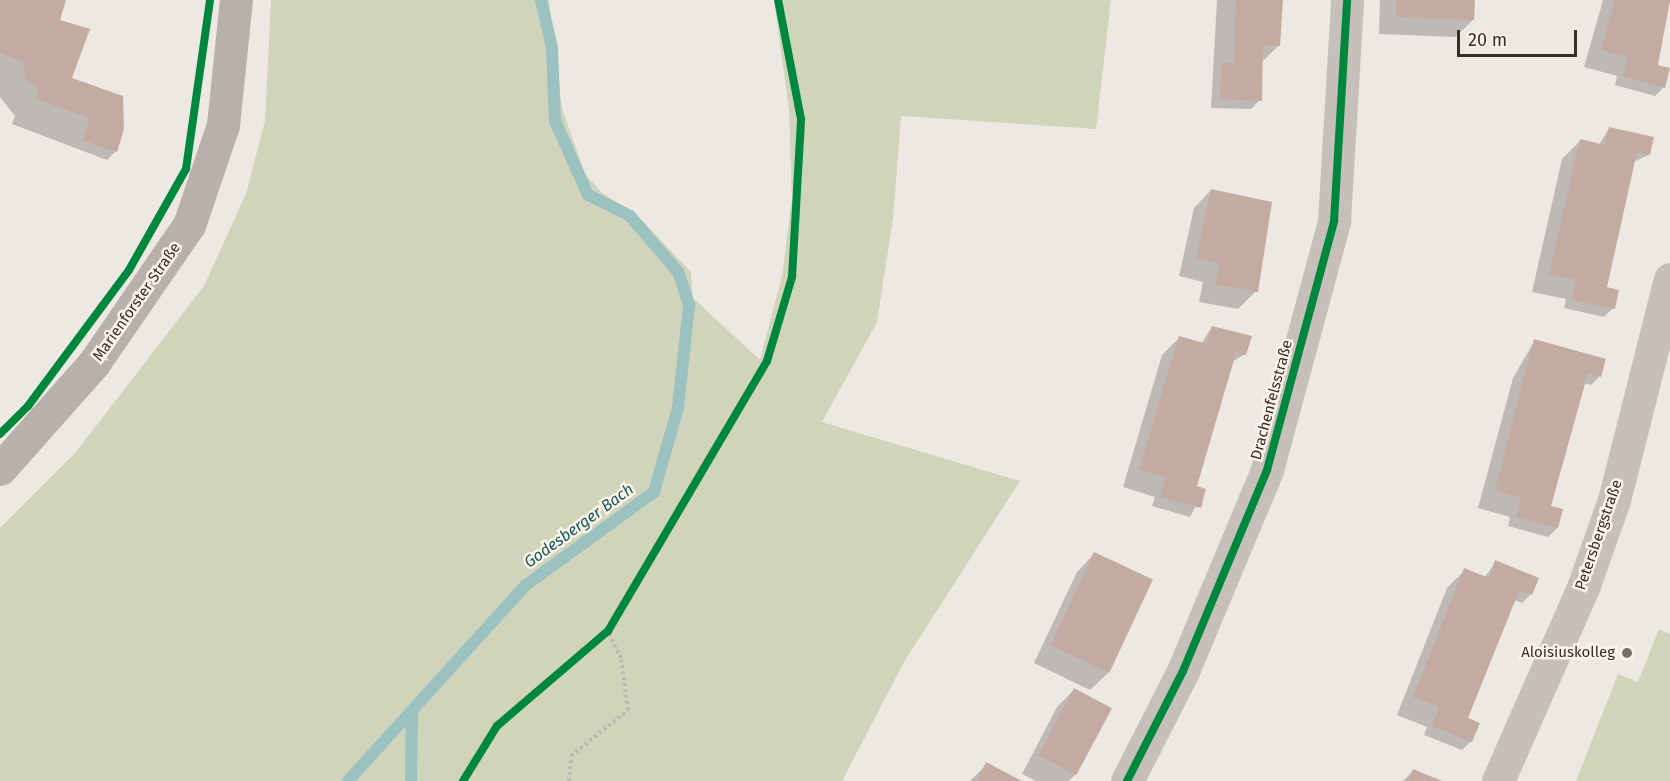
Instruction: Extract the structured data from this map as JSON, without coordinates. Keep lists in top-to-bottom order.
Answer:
{
  "streets": {
    "main road": ["Marienforster Straße"],
    "street": ["Drachenfelsstraße", "Petersbergstraße"]
  },
  "water": ["Godesberger Bach"],
  "places": ["Aloisiuskolleg"],
  "scale_bar": "20 m"
}
